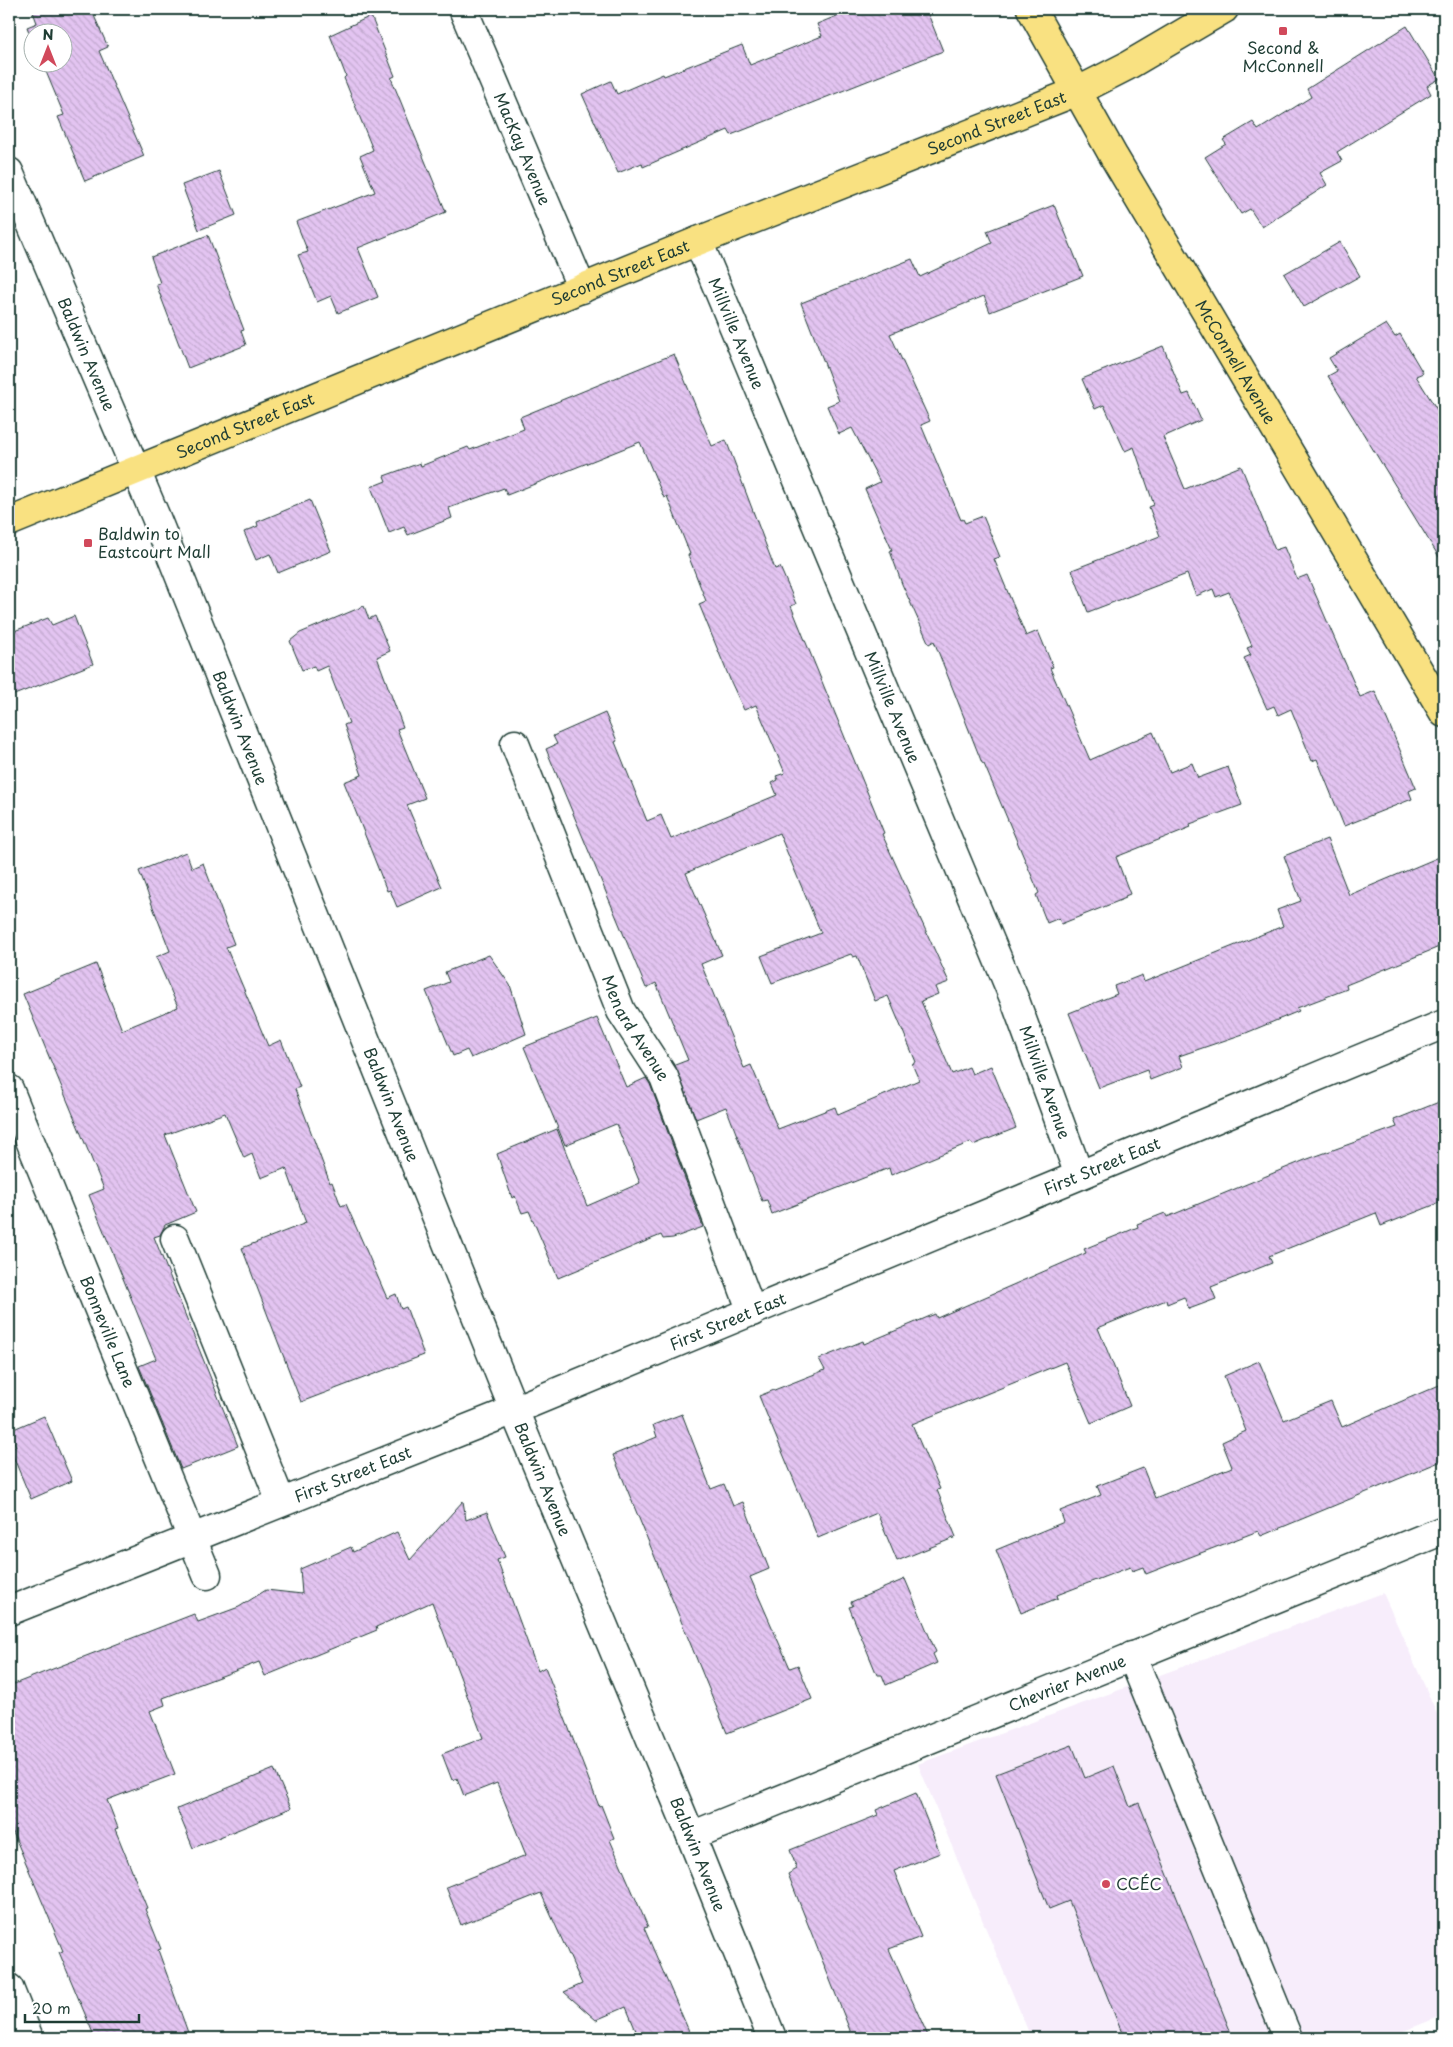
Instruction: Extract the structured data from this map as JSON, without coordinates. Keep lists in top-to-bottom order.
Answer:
{
  "streets": {
    "main road": ["Second Street East", "McConnell Avenue"],
    "street": [
      "MacKay Avenue",
      "Millville Avenue",
      "Baldwin Avenue",
      "Menard Avenue",
      "First Street East",
      "Bonneville Lane",
      "Chevrier Avenue"
    ]
  },
  "crossings": [
    ["Second Street East", "MacKay Avenue"],
    ["Second Street East", "Millville Avenue"],
    ["Second Street East", "Baldwin Avenue"],
    ["Second Street East", "McConnell Avenue"],
    ["Millville Avenue", "First Street East"],
    ["Baldwin Avenue", "First Street East"],
    ["Baldwin Avenue", "Chevrier Avenue"],
    ["Menard Avenue", "First Street East"],
    ["First Street East", "Bonneville Lane"]
  ],
  "places": {
    "transit": ["Second & McConnell", "Baldwin to Eastcourt Mall"],
    "other": ["CCÉC"]
  },
  "scale_bar": "20 m",
  "north": "top"
}
